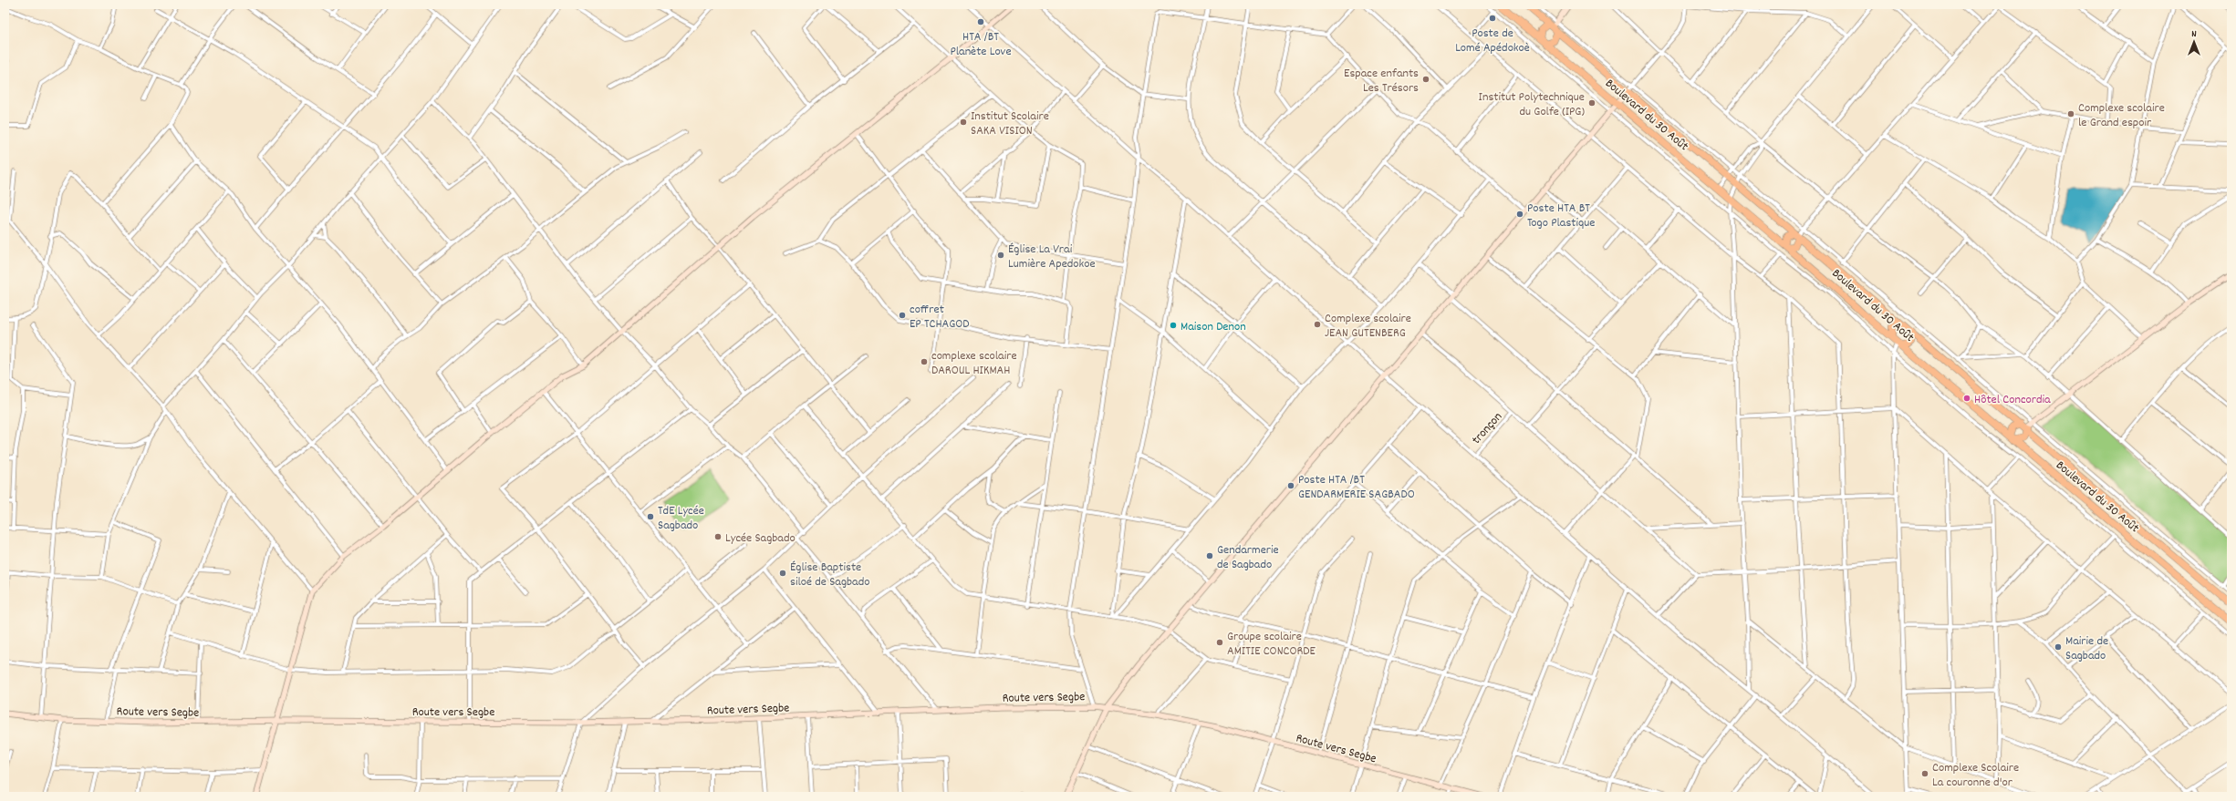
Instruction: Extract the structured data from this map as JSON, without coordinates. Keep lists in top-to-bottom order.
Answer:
{
  "streets": {
    "highway": ["Boulevard du 30 Août"],
    "street": ["tronçon", "Route vers Segbe"]
  },
  "places": [
    "Poste de Lomé Apédokoè",
    "HTA /BT Planète Love",
    "Espace enfants Les Trésors",
    "Institut Polytechnique du Golfe (IPG)",
    "Complexe scolaire le Grand espoir",
    "Institut Scolaire SAKA VISION",
    "Poste HTA BT Togo Plastique",
    "Église La Vrai Lumière Apedokoe",
    "coffret EP TCHAGOD",
    "Complexe scolaire JEAN GUTENBERG",
    "Maison Denon",
    "complexe scolaire DAROUL HIKMAH",
    "Hôtel Concordia",
    "Poste HTA /BT GENDARMERIE SAGBADO",
    "TdE Lycée Sagbado",
    "Lycée Sagbado",
    "Gendarmerie de Sagbado",
    "Église Baptiste siloé de Sagbado",
    "Groupe scolaire AMITIE CONCORDE",
    "Mairie de Sagbado",
    "Complexe Scolaire La couronne d'or"
  ],
  "north": "top"
}
